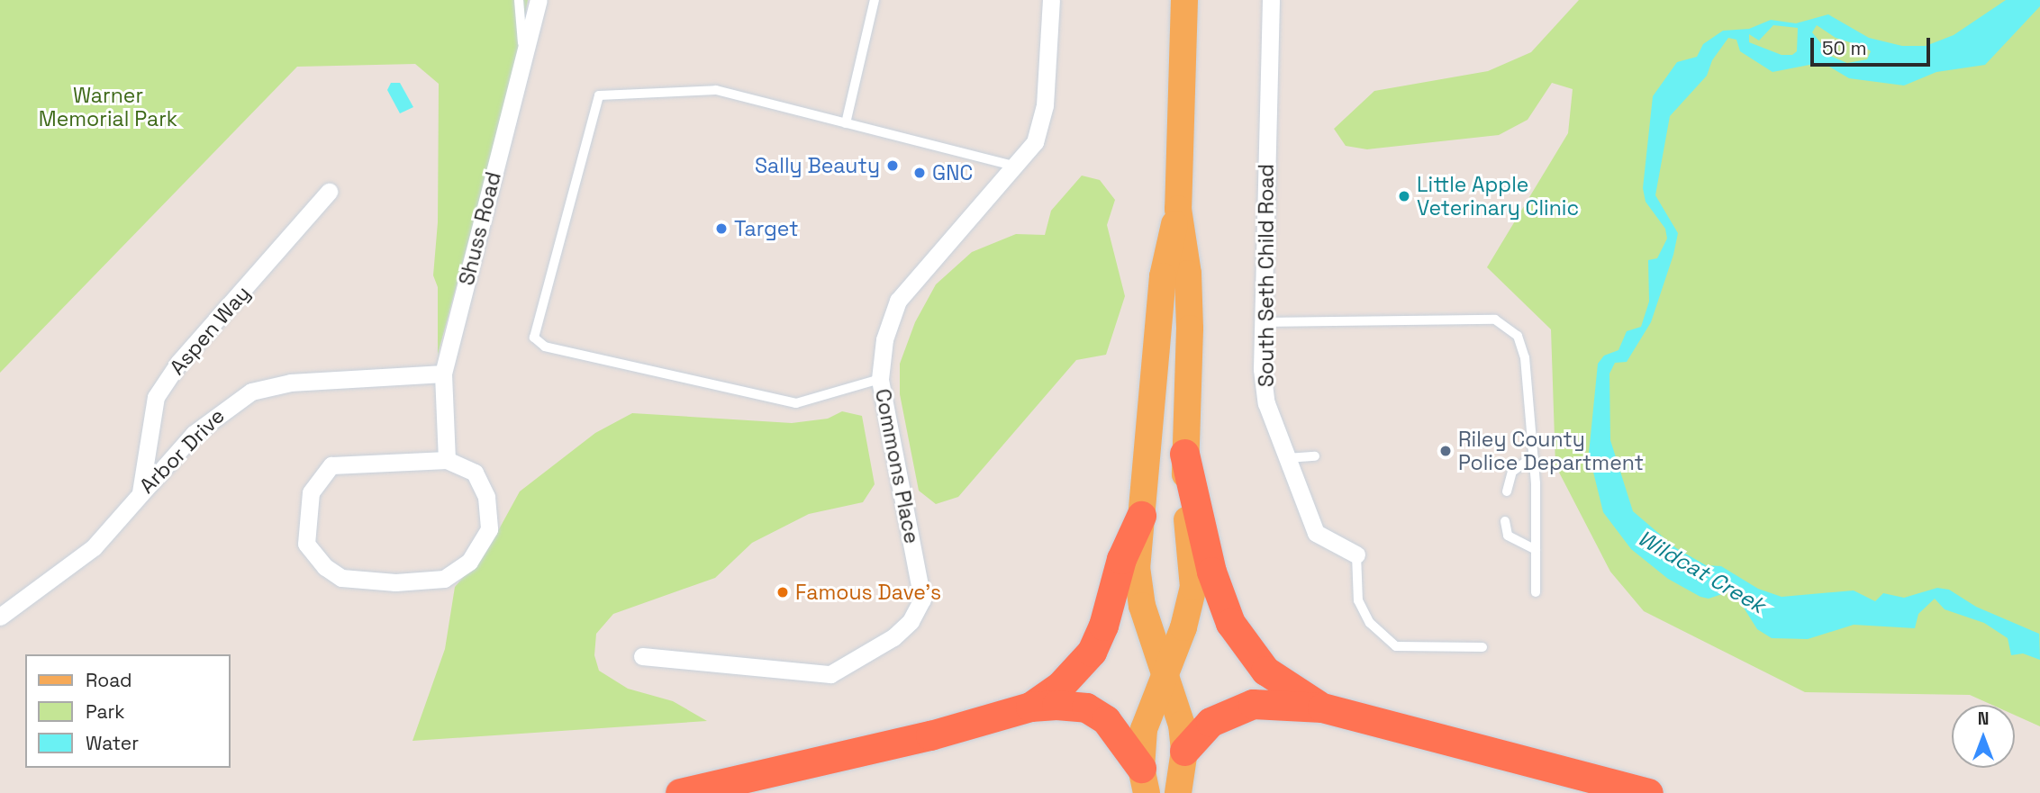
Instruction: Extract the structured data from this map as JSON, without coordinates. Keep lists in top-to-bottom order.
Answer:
{
  "streets": {
    "street": [
      "Shuss Road",
      "South Seth Child Road",
      "Aspen Way",
      "Arbor Drive",
      "Commons Place"
    ]
  },
  "crossings": [
    ["Shuss Road", "Arbor Drive"],
    ["Aspen Way", "Arbor Drive"]
  ],
  "water": ["Wildcat Creek"],
  "parks": ["Warner Memorial Park"],
  "places": [
    "Sally Beauty",
    "GNC",
    "Little Apple Veterinary Clinic",
    "Target",
    "Riley County Police Department",
    "Famous Dave's"
  ],
  "legend": ["Road", "Park", "Water"],
  "scale_bar": "50 m",
  "north": "top"
}
